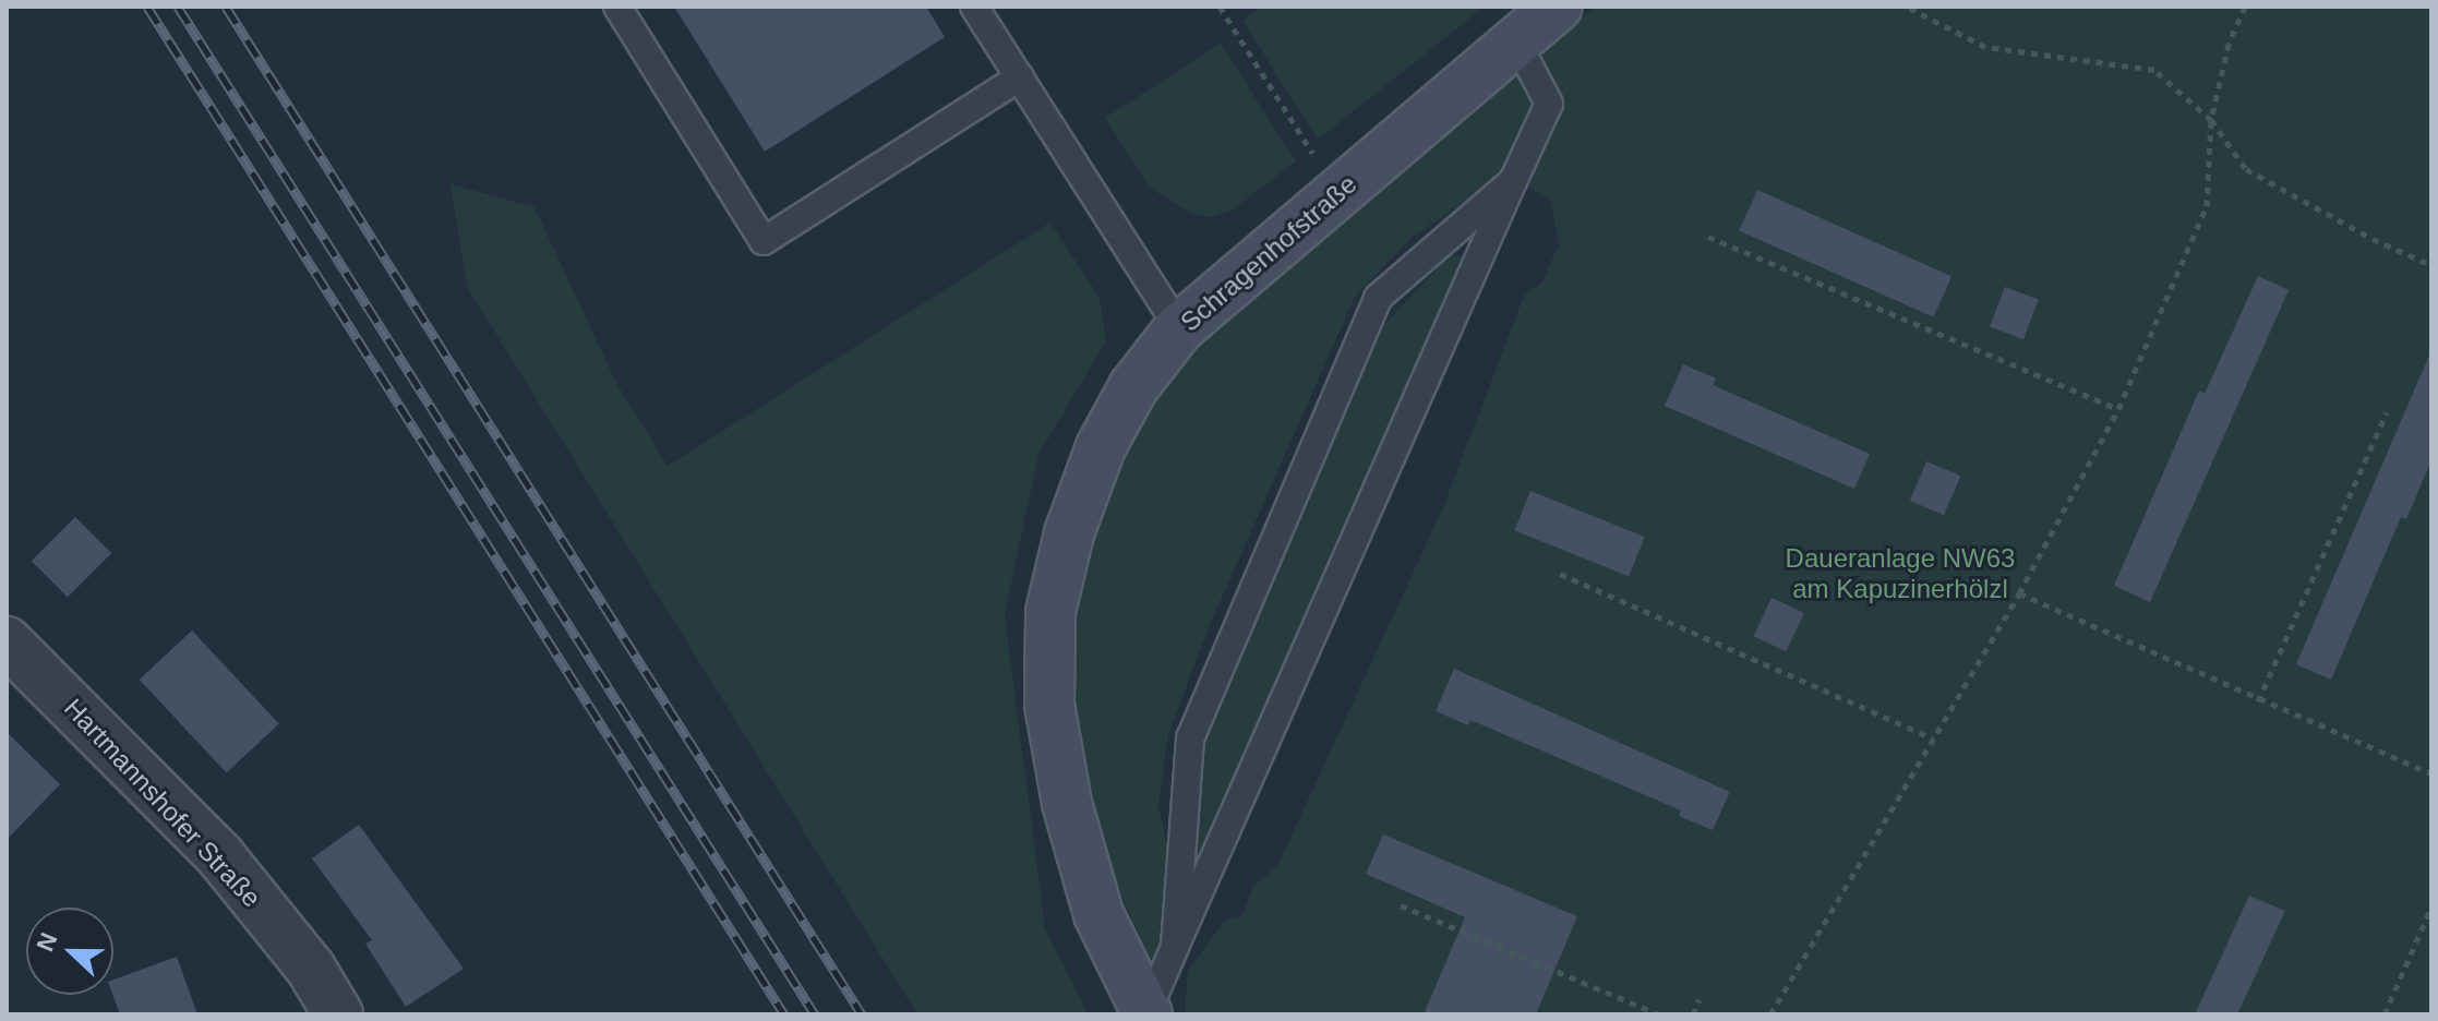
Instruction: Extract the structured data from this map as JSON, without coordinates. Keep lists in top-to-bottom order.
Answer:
{
  "streets": {
    "street": ["Schragenhofstraße", "Hartmannshofer Straße"]
  },
  "parks": ["Daueranlage NW63 am Kapuzinerhölzl"],
  "north": "left"
}
